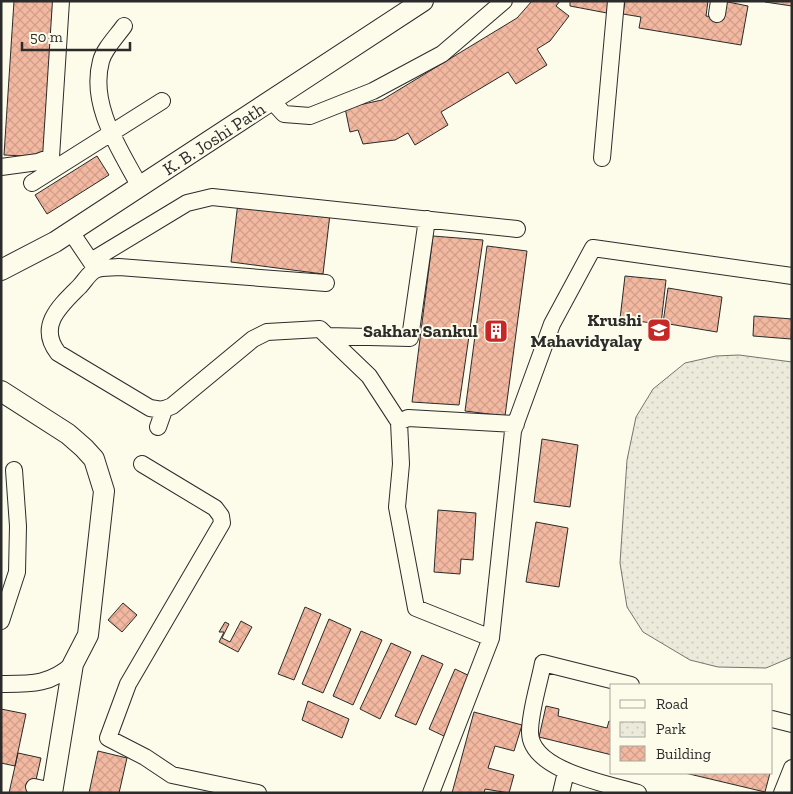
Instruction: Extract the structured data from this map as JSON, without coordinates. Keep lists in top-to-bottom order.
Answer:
{
  "streets": {
    "main road": ["K. B. Joshi Path"]
  },
  "places": {
    "school or university": ["Krushi Mahavidyalay"],
    "building": ["Sakhar Sankul"]
  },
  "legend": ["Road", "Park", "Building"],
  "scale_bar": "50 m"
}
